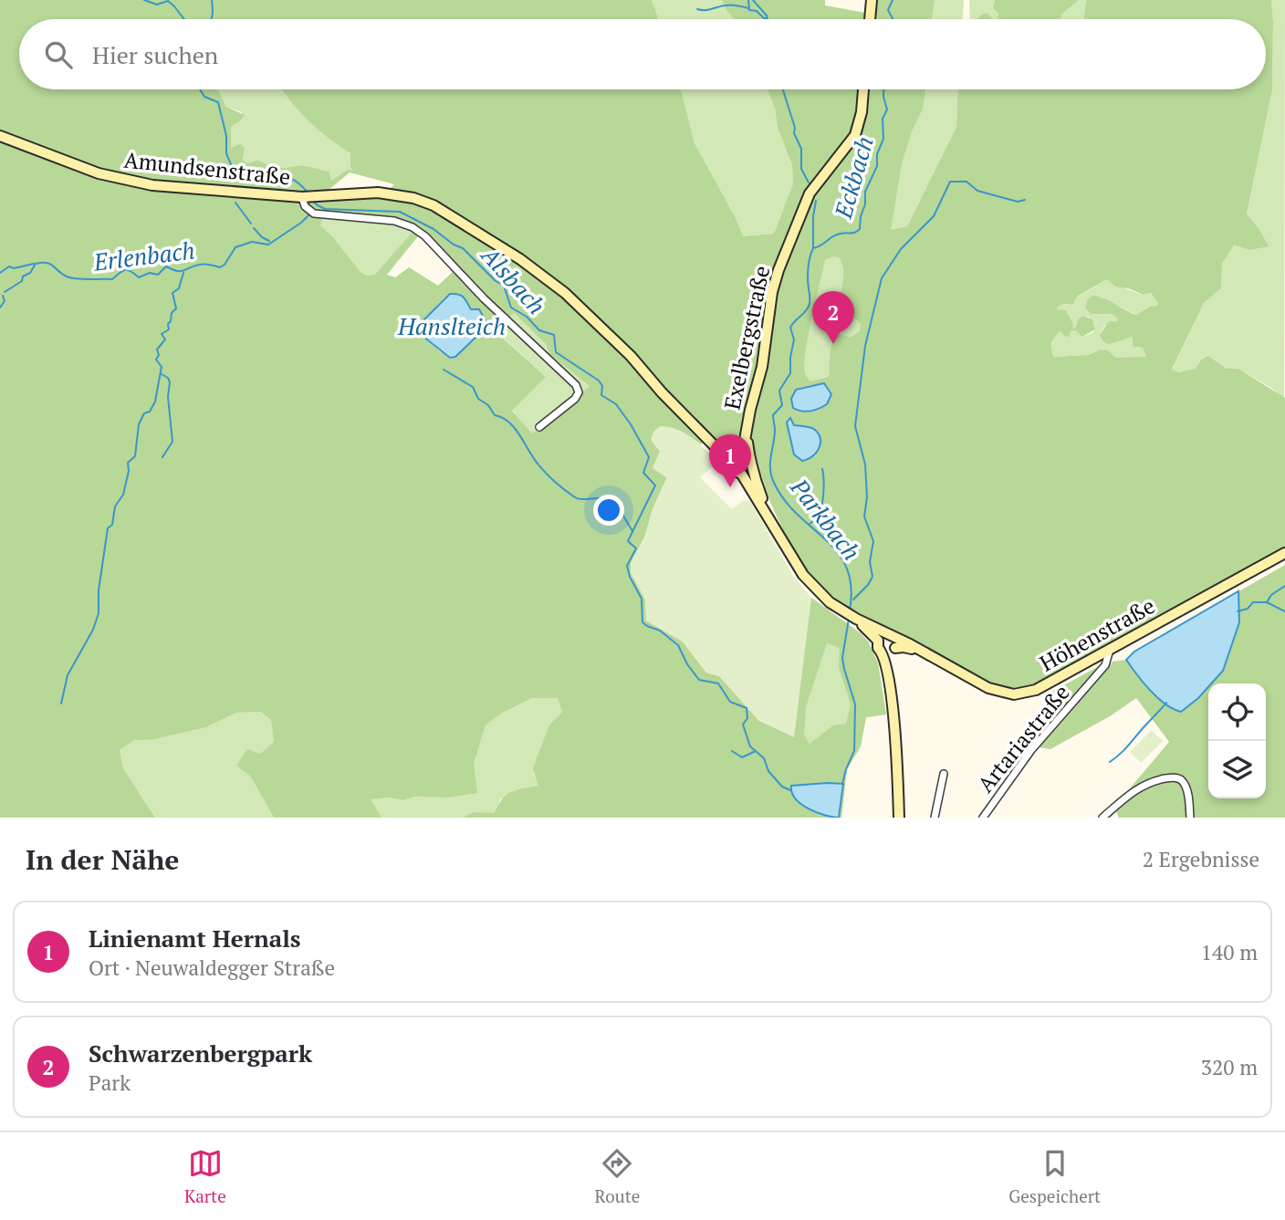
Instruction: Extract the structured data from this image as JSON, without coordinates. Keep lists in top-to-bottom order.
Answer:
{
  "streets": {
    "main road": ["Amundsenstraße", "Exelbergstraße", "Höhenstraße"],
    "street": ["Artariastraße"]
  },
  "crossings": [
    ["Exelbergstraße", "Höhenstraße"],
    ["Höhenstraße", "Artariastraße"]
  ],
  "water": [
    "Eckbach",
    "Erlenbach",
    "Alsbach",
    "Hanslteich",
    "Parkbach"
  ],
  "page": {
    "search": "Hier suchen",
    "pins": ["2", "1"],
    "heading": ["In der Nähe", "2 Ergebnisse"],
    "list": [
      {
        "mark": "1",
        "name": "Linienamt Hernals",
        "note": "Ort · Neuwaldegger Straße",
        "value": "140 m"
      },
      {
        "mark": "2",
        "name": "Schwarzenbergpark",
        "note": "Park",
        "value": "320 m"
      }
    ],
    "nav": ["Karte", "Route", "Gespeichert"]
  }
}
